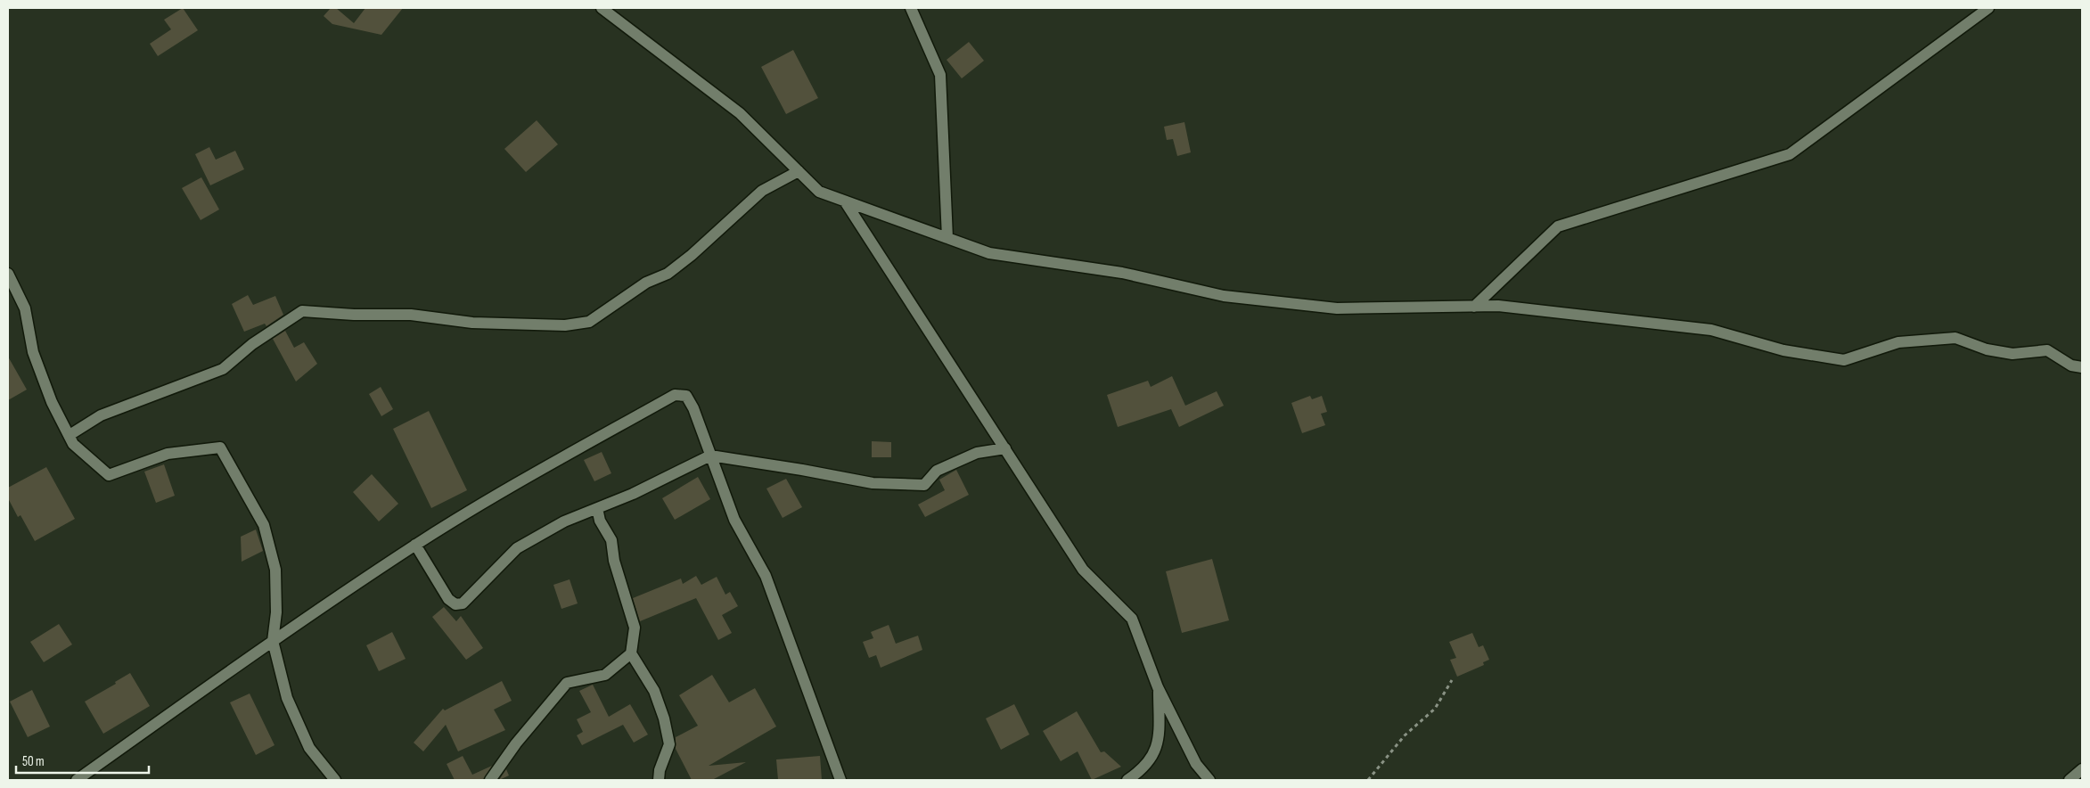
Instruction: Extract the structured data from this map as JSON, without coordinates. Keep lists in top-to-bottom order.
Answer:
{
  "scale_bar": "50 m"
}
